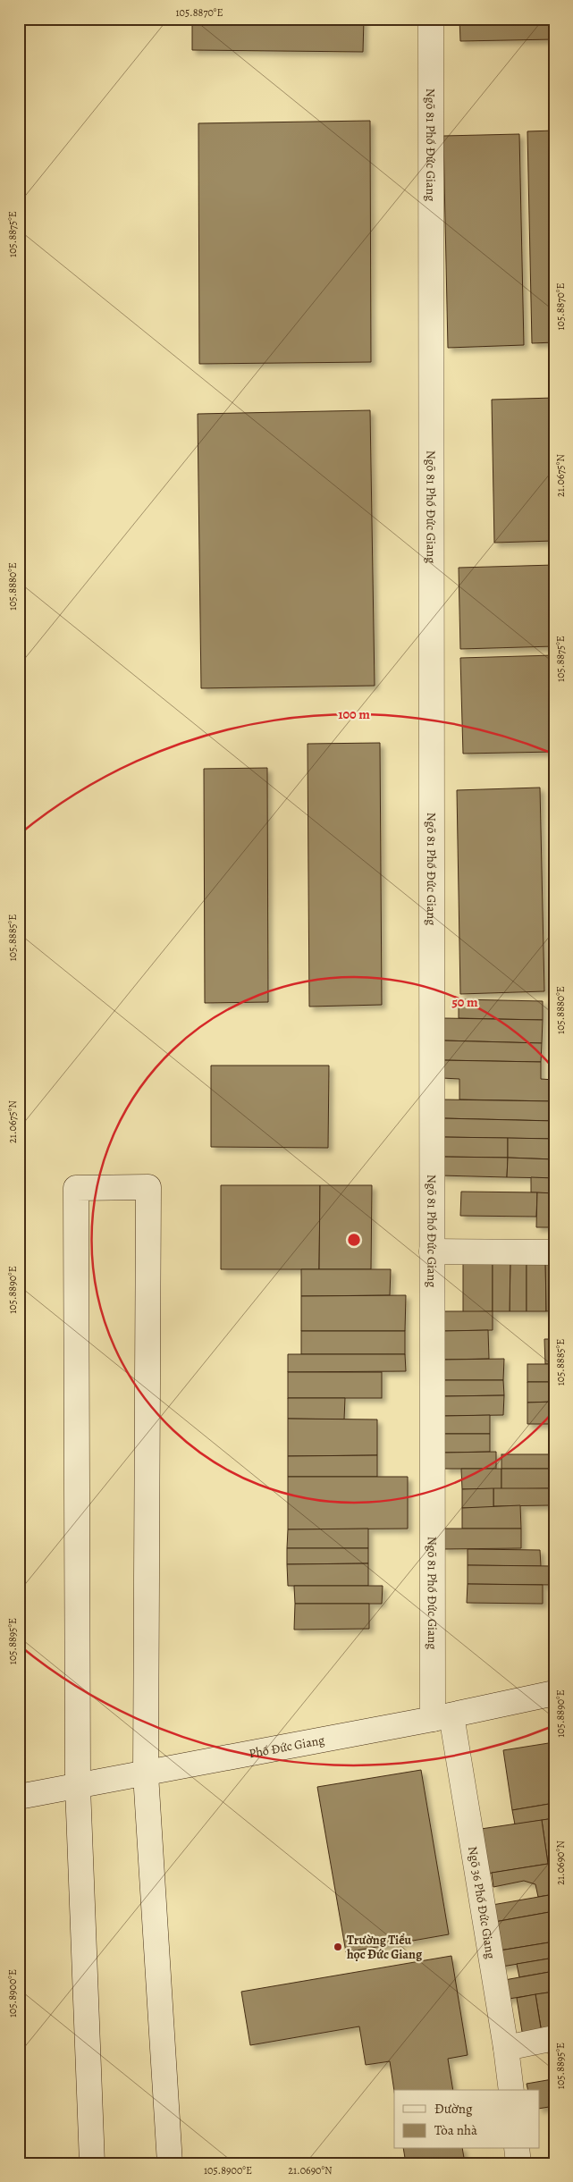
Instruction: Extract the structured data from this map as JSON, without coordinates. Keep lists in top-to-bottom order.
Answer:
{
  "streets": {
    "street": ["Ngõ 81 Phố Đức Giang", "Phố Đức Giang", "Ngõ 36 Phố Đức Giang"]
  },
  "crossings": [
    ["Ngõ 81 Phố Đức Giang", "Phố Đức Giang"],
    ["Ngõ 81 Phố Đức Giang", "Ngõ 36 Phố Đức Giang"],
    ["Phố Đức Giang", "Ngõ 36 Phố Đức Giang"]
  ],
  "places": ["Trường Tiểu học Đức Giang"],
  "legend": ["Đường", "Tòa nhà"],
  "coordinates": [
    "105.8870°E",
    "105.8875°E",
    "21.0675°N",
    "105.8880°E",
    "105.8885°E",
    "105.8890°E",
    "105.8895°E",
    "21.0690°N",
    "105.8900°E"
  ],
  "rings": ["100 m", "50 m"]
}
